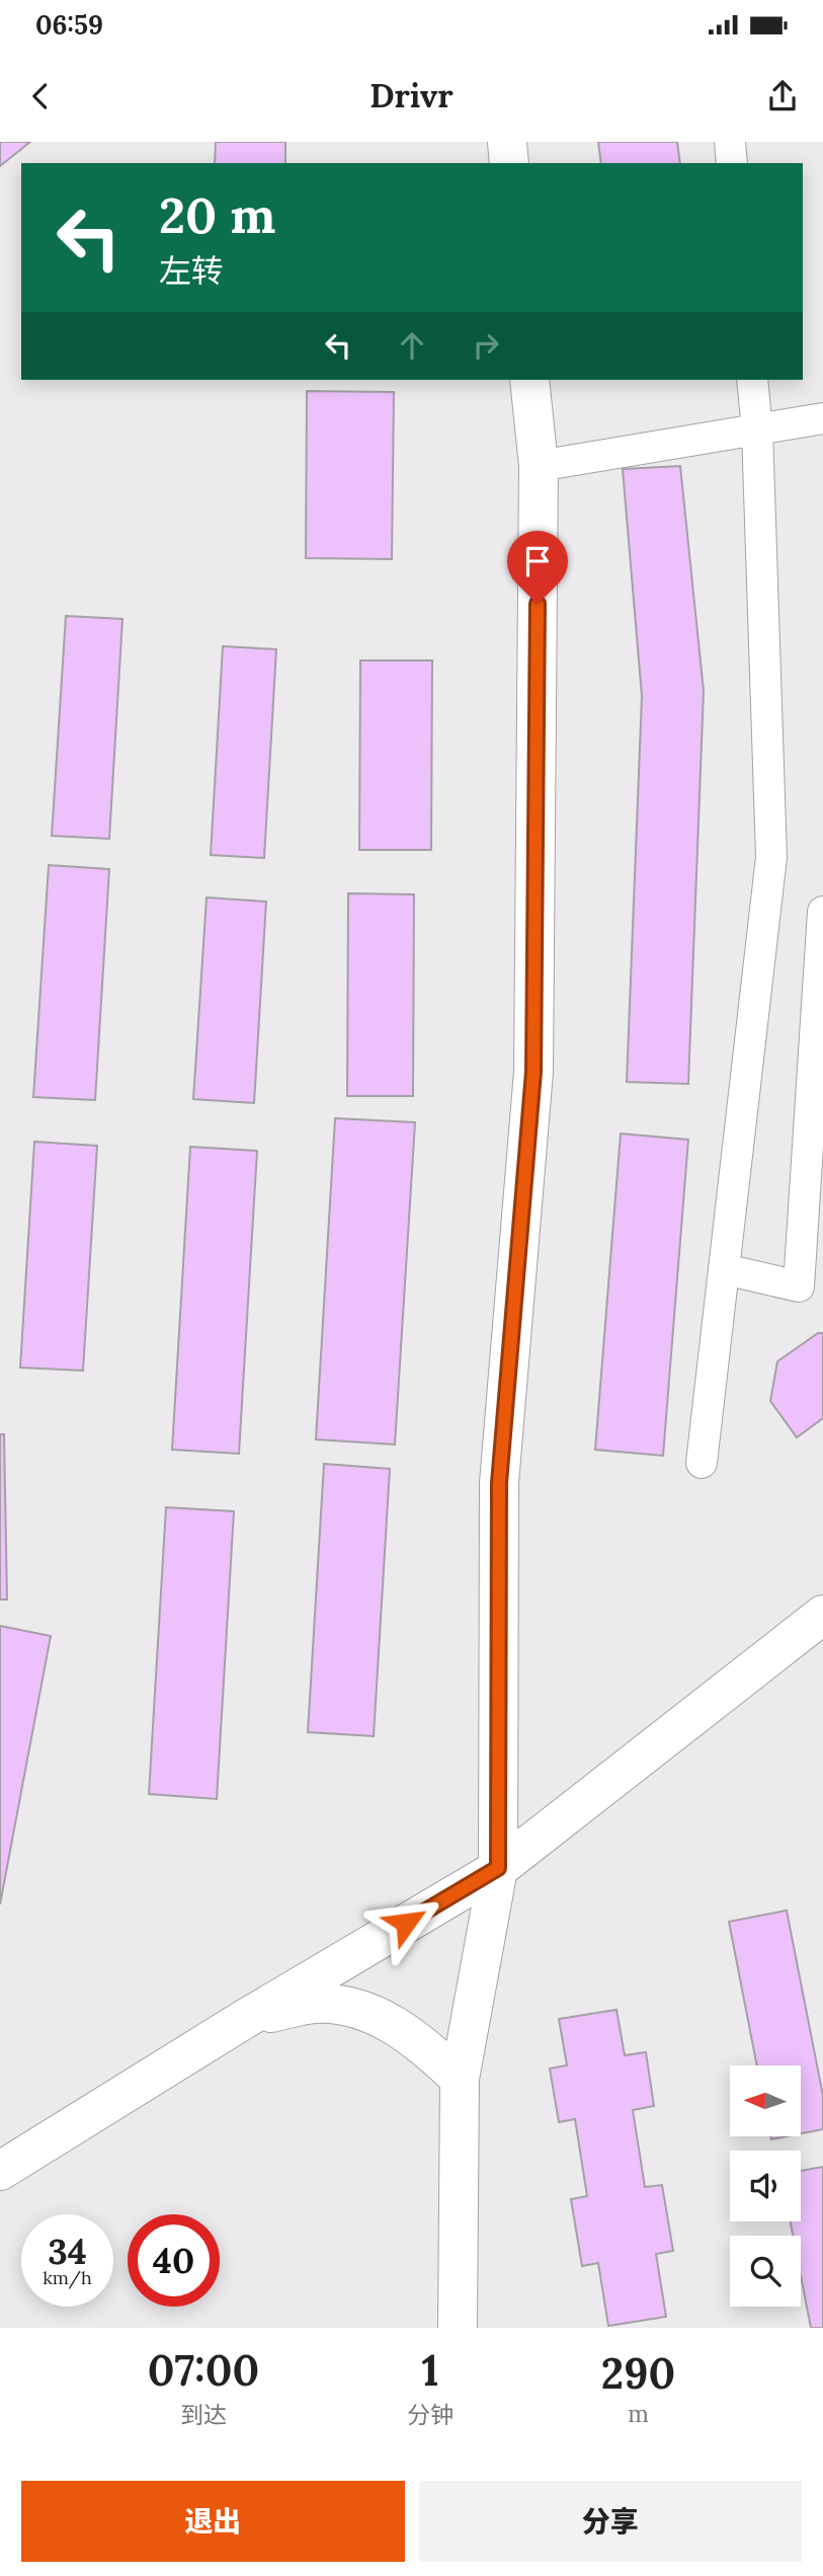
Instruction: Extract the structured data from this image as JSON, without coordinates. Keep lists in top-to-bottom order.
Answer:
{
  "north": "left",
  "page": {
    "status": "06:59",
    "header": "Drivr",
    "turn": ["20 m", "左转"],
    "speed": "34 km/h",
    "limit": "40",
    "eta": [
      "07:00",
      "到达",
      "1",
      "分钟",
      "290",
      "m"
    ],
    "buttons": ["退出", "分享"]
  }
}
